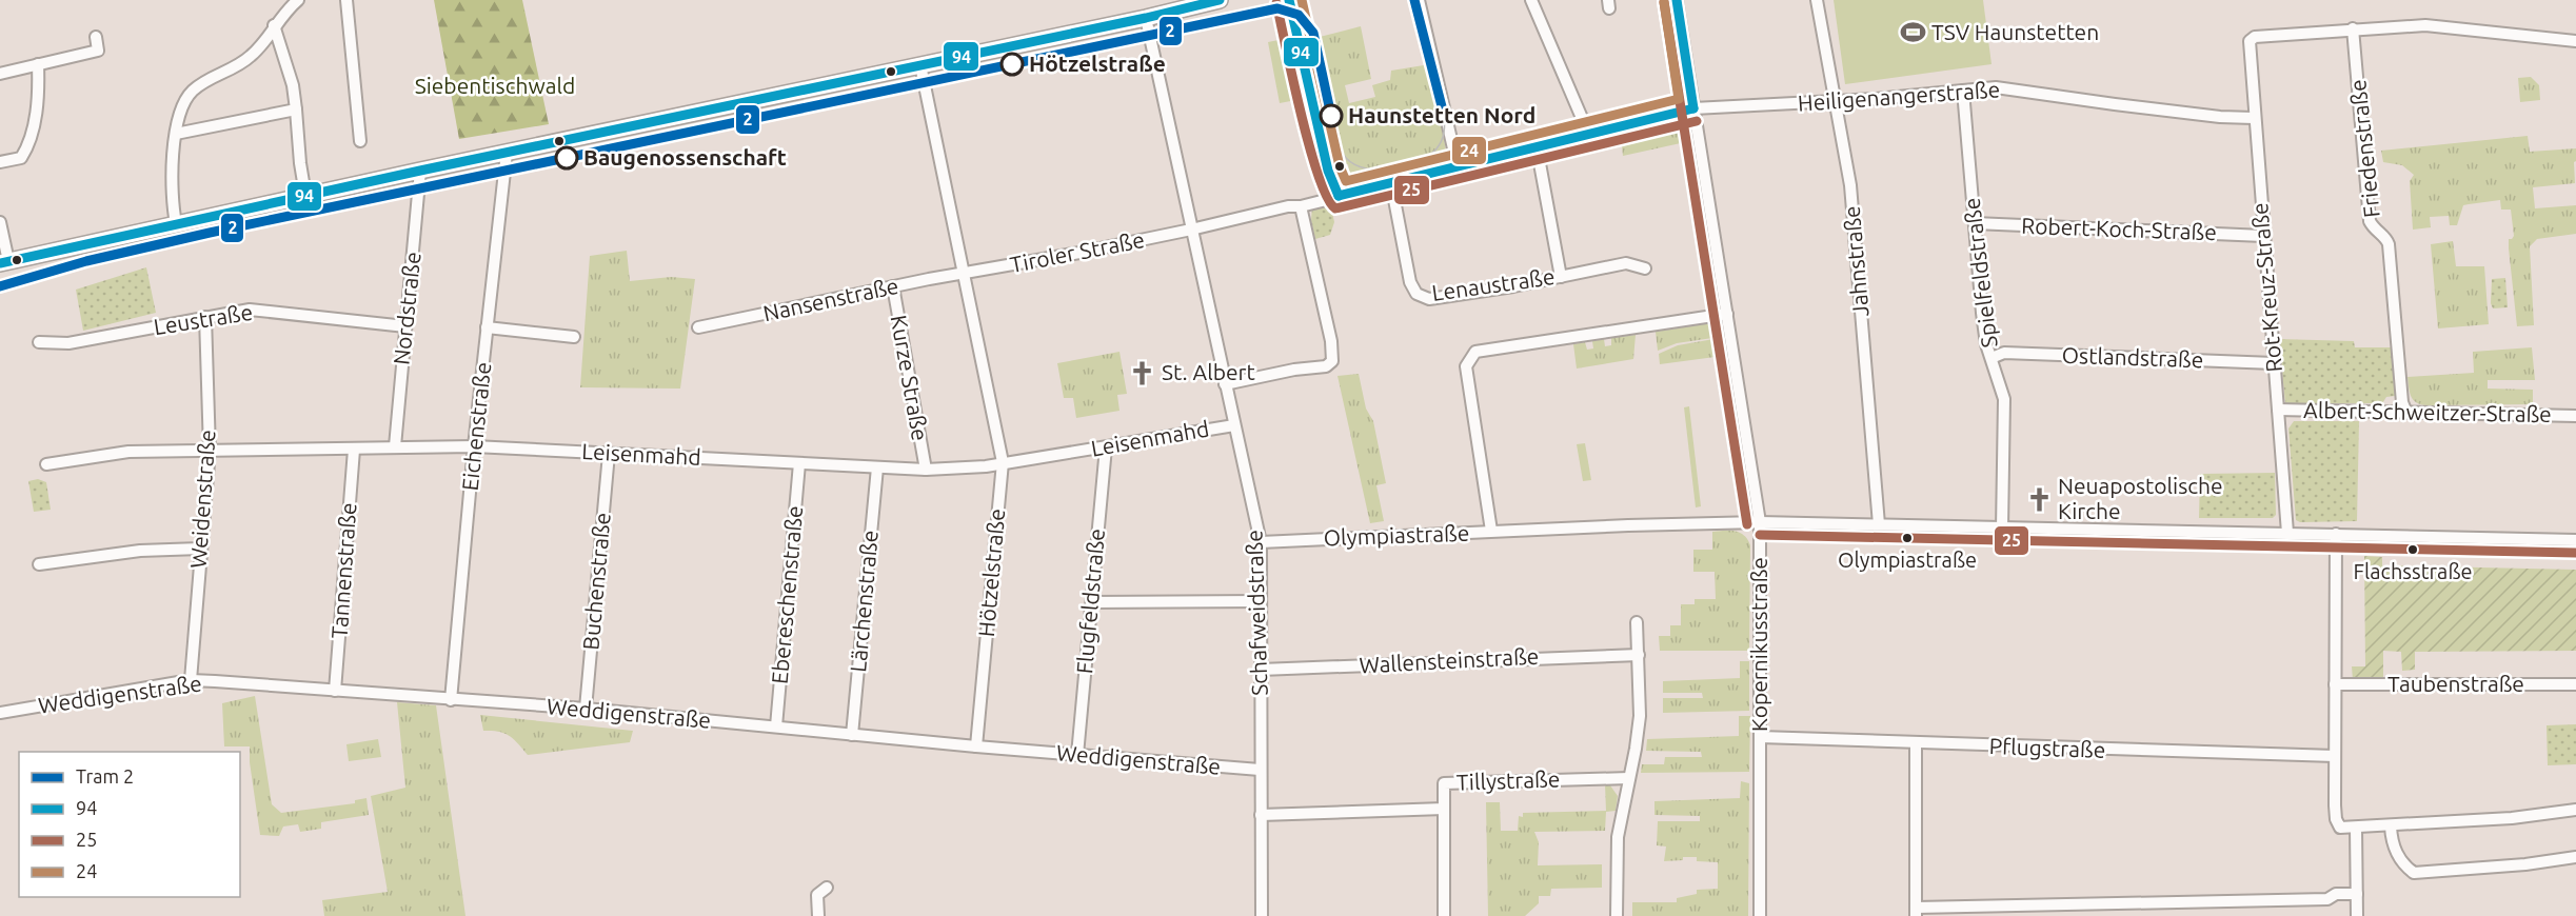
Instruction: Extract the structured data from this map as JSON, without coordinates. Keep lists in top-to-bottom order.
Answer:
{
  "streets": {
    "street": [
      "Heiligenangerstraße",
      "Friedenstraße",
      "Robert-Koch-Straße",
      "Tiroler Straße",
      "Jahnstraße",
      "Spielfeldstraße",
      "Lenaustraße",
      "Rot-Kreuz-Straße",
      "Nansenstraße",
      "Nordstraße",
      "Leustraße",
      "Ostlandstraße",
      "Kurze Straße",
      "Albert-Schweitzer-Straße",
      "Eichenstraße",
      "Leisenmahd",
      "Weidenstraße",
      "Olympiastraße",
      "Tannenstraße",
      "Hötzelstraße",
      "Buchenstraße",
      "Ebereschenstraße",
      "Lärchenstraße",
      "Flugfeldstraße",
      "Schafweidstraße",
      "Kopernikusstraße",
      "Wallensteinstraße",
      "Taubenstraße",
      "Weddigenstraße",
      "Pflugstraße",
      "Tillystraße"
    ]
  },
  "crossings": [
    ["Heiligenangerstraße", "Tiroler Straße"],
    ["Heiligenangerstraße", "Jahnstraße"],
    ["Heiligenangerstraße", "Spielfeldstraße"],
    ["Heiligenangerstraße", "Rot-Kreuz-Straße"],
    ["Heiligenangerstraße", "Kopernikusstraße"],
    ["Friedenstraße", "Rot-Kreuz-Straße"],
    ["Friedenstraße", "Albert-Schweitzer-Straße"],
    ["Robert-Koch-Straße", "Spielfeldstraße"],
    ["Robert-Koch-Straße", "Rot-Kreuz-Straße"],
    ["Tiroler Straße", "Lenaustraße"],
    ["Tiroler Straße", "Nansenstraße"],
    ["Tiroler Straße", "Hötzelstraße"],
    ["Tiroler Straße", "Schafweidstraße"],
    ["Jahnstraße", "Olympiastraße"],
    ["Spielfeldstraße", "Ostlandstraße"],
    ["Spielfeldstraße", "Olympiastraße"],
    ["Rot-Kreuz-Straße", "Ostlandstraße"],
    ["Rot-Kreuz-Straße", "Albert-Schweitzer-Straße"],
    ["Rot-Kreuz-Straße", "Olympiastraße"],
    ["Nansenstraße", "Kurze Straße"],
    ["Nansenstraße", "Hötzelstraße"],
    ["Nordstraße", "Leustraße"],
    ["Nordstraße", "Leisenmahd"],
    ["Leustraße", "Weidenstraße"],
    ["Kurze Straße", "Leisenmahd"],
    ["Eichenstraße", "Leisenmahd"],
    ["Eichenstraße", "Weddigenstraße"],
    ["Leisenmahd", "Weidenstraße"],
    ["Leisenmahd", "Tannenstraße"],
    ["Leisenmahd", "Hötzelstraße"],
    ["Leisenmahd", "Buchenstraße"],
    ["Leisenmahd", "Ebereschenstraße"],
    ["Leisenmahd", "Lärchenstraße"],
    ["Leisenmahd", "Flugfeldstraße"],
    ["Leisenmahd", "Schafweidstraße"],
    ["Weidenstraße", "Weddigenstraße"],
    ["Olympiastraße", "Schafweidstraße"],
    ["Olympiastraße", "Kopernikusstraße"],
    ["Tannenstraße", "Weddigenstraße"],
    ["Hötzelstraße", "Weddigenstraße"],
    ["Buchenstraße", "Weddigenstraße"],
    ["Ebereschenstraße", "Weddigenstraße"],
    ["Lärchenstraße", "Weddigenstraße"],
    ["Flugfeldstraße", "Weddigenstraße"],
    ["Schafweidstraße", "Wallensteinstraße"],
    ["Schafweidstraße", "Weddigenstraße"],
    ["Schafweidstraße", "Tillystraße"],
    ["Kopernikusstraße", "Pflugstraße"]
  ],
  "parks": ["Siebentischwald"],
  "places": {
    "sports": ["TSV Haunstetten"],
    "other": [
      "Hötzelstraße",
      "Haunstetten Nord",
      "Baugenossenschaft",
      "Olympiastraße",
      "Flachsstraße"
    ],
    "church": ["St. Albert", "Neuapostolische Kirche"]
  },
  "lines": [
    "tram line 2",
    "transit line 94",
    "transit line 24",
    "transit line 25"
  ],
  "legend": [
    "Tram 2",
    "94",
    "25",
    "24"
  ]
}
